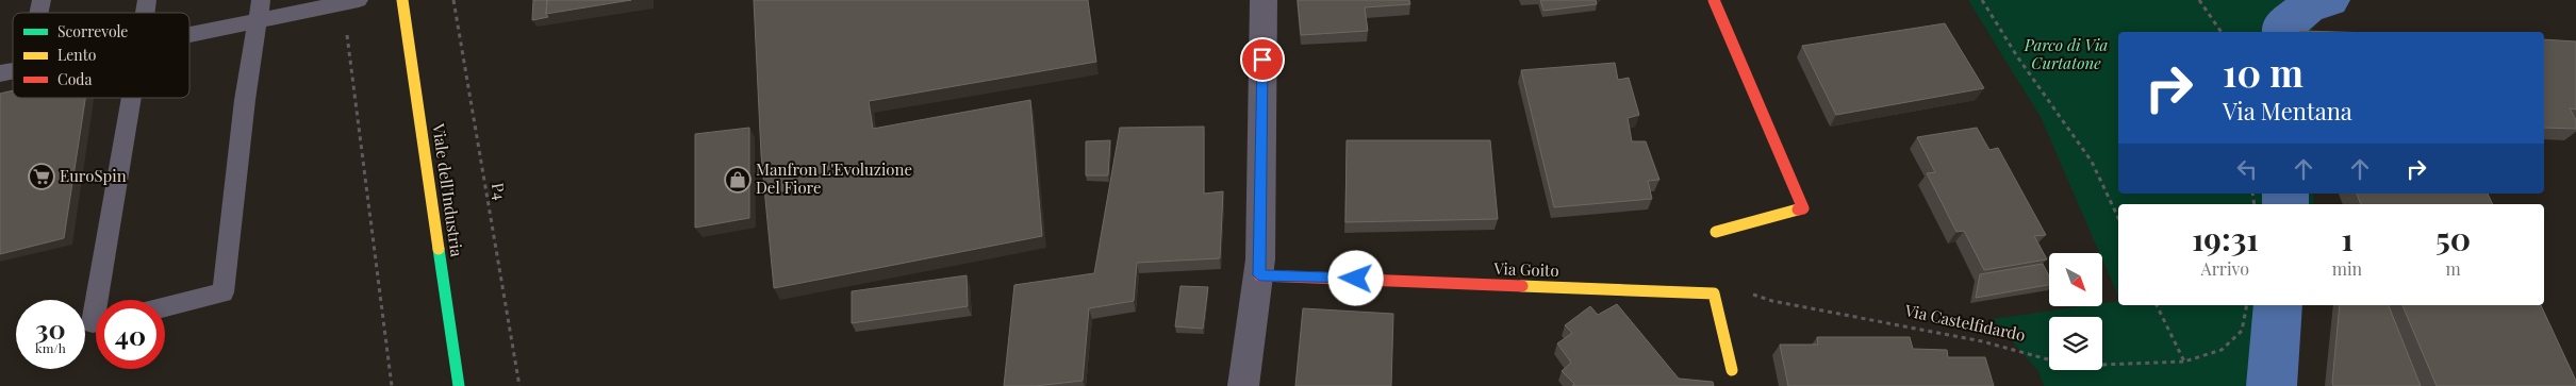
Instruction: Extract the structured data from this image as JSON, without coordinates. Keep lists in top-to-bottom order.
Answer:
{
  "streets": {
    "street": ["Viale dell'Industria", "Via Goito"],
    "path": ["P4", "Via Castelfidardo"]
  },
  "parks": ["Parco di Via Curtatone"],
  "places": {
    "supermarket": ["EuroSpin"],
    "shop": ["Manfron L'Evoluzione Del Fiore"]
  },
  "legend": ["Scorrevole", "Lento", "Coda"],
  "north": "bottom right",
  "page": {
    "turn": ["10 m", "Via Mentana"],
    "eta": [
      "19:31",
      "Arrivo",
      "1",
      "min",
      "50",
      "m"
    ],
    "speed": "30 km/h",
    "limit": "40"
  }
}
